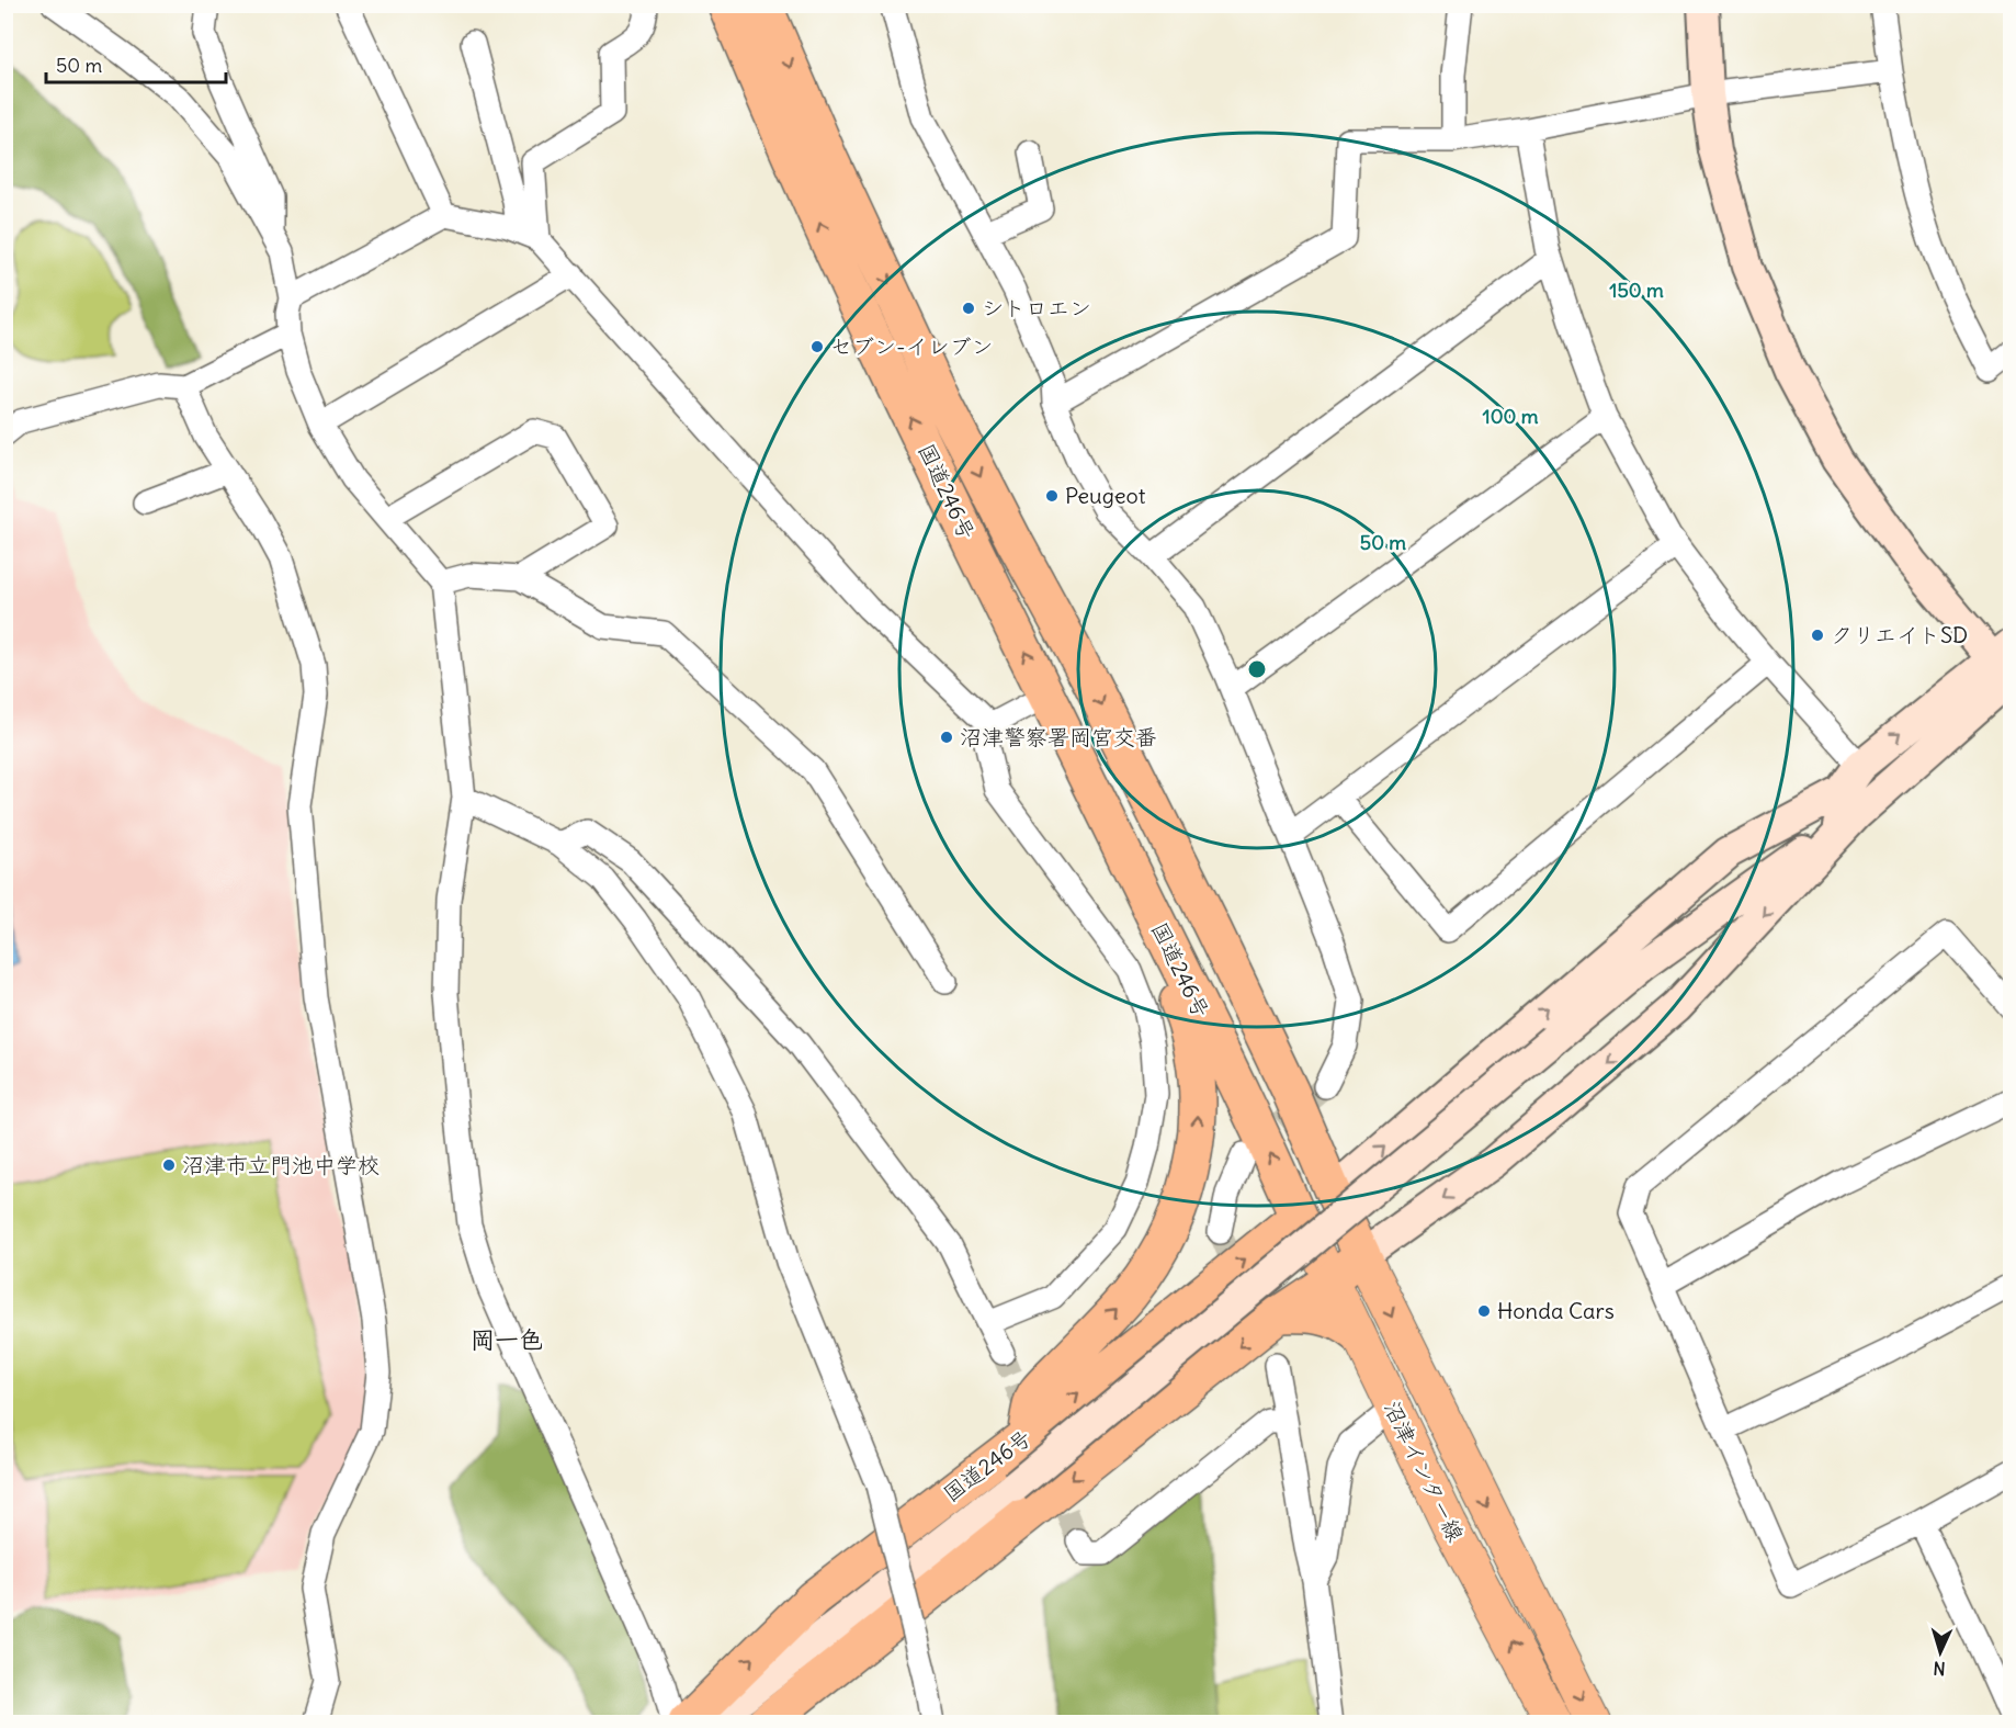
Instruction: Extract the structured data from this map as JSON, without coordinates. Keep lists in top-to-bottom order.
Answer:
{
  "streets": {
    "highway": ["国道246号"],
    "main road": ["沼津インター線"]
  },
  "crossings": [
    ["国道246号", "沼津インター線"]
  ],
  "districts": ["岡一色"],
  "places": [
    "シトロエン",
    "セブン-イレブン",
    "Peugeot",
    "クリエイトSD",
    "沼津警察署岡宮交番",
    "沼津市立門池中学校",
    "Honda Cars"
  ],
  "scale_bar": "50 m",
  "north": "bottom",
  "rings": ["150 m", "100 m", "50 m"]
}
